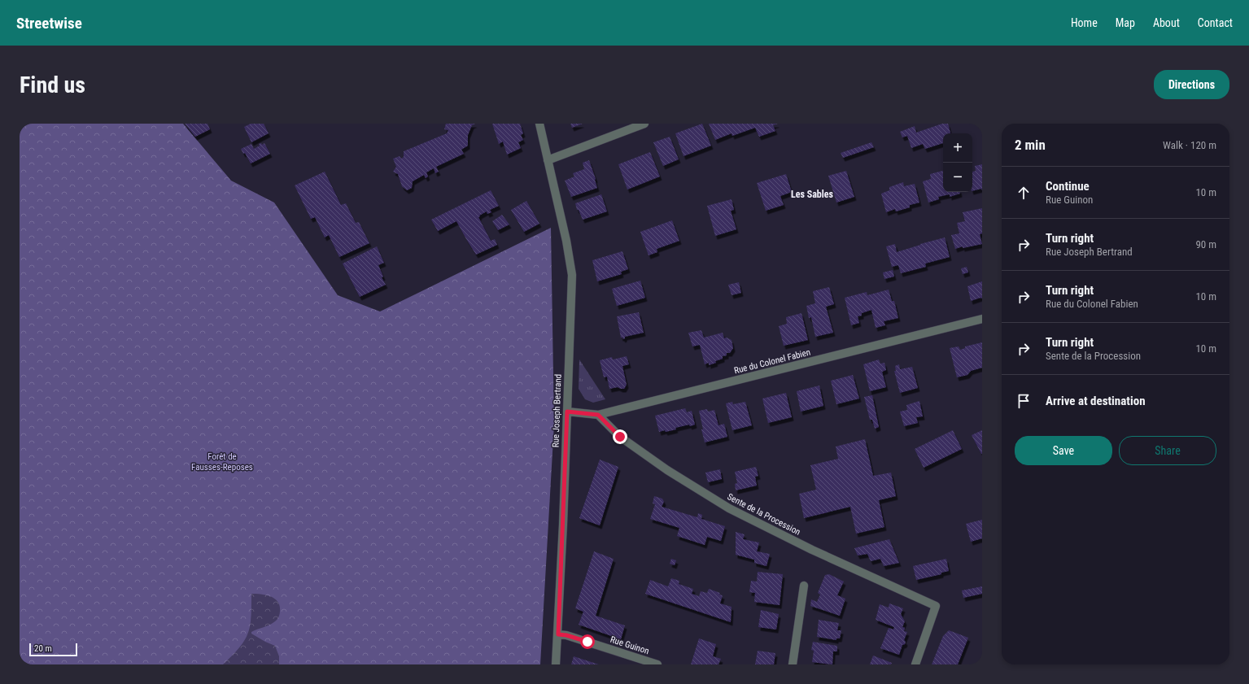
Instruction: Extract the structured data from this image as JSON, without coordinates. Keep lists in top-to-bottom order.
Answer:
{
  "streets": {
    "street": [
      "Rue du Colonel Fabien",
      "Rue Joseph Bertrand",
      "Sente de la Procession",
      "Rue Guinon"
    ]
  },
  "crossings": [
    ["Rue du Colonel Fabien", "Rue Joseph Bertrand"],
    ["Rue du Colonel Fabien", "Sente de la Procession"],
    ["Rue Joseph Bertrand", "Rue Guinon"]
  ],
  "districts": ["Les Sables"],
  "parks": ["Forêt de Fausses-Reposes"],
  "scale_bar": "20 m",
  "page": {
    "header": "Streetwise",
    "nav": [
      "Home",
      "Map",
      "About",
      "Contact"
    ],
    "buttons": [
      "Directions",
      ["Save", "Share"]
    ],
    "title": "Find us",
    "heading": ["2 min", "Walk · 120 m"],
    "map_buttons": ["+", "−"],
    "list": [
      ["Continue", "Rue Guinon", "10 m"],
      ["Turn right", "Rue Joseph Bertrand", "90 m"],
      ["Turn right", "Rue du Colonel Fabien", "10 m"],
      ["Turn right", "Sente de la Procession", "10 m"],
      "Arrive at destination"
    ],
    "scale": "20 m"
  }
}
